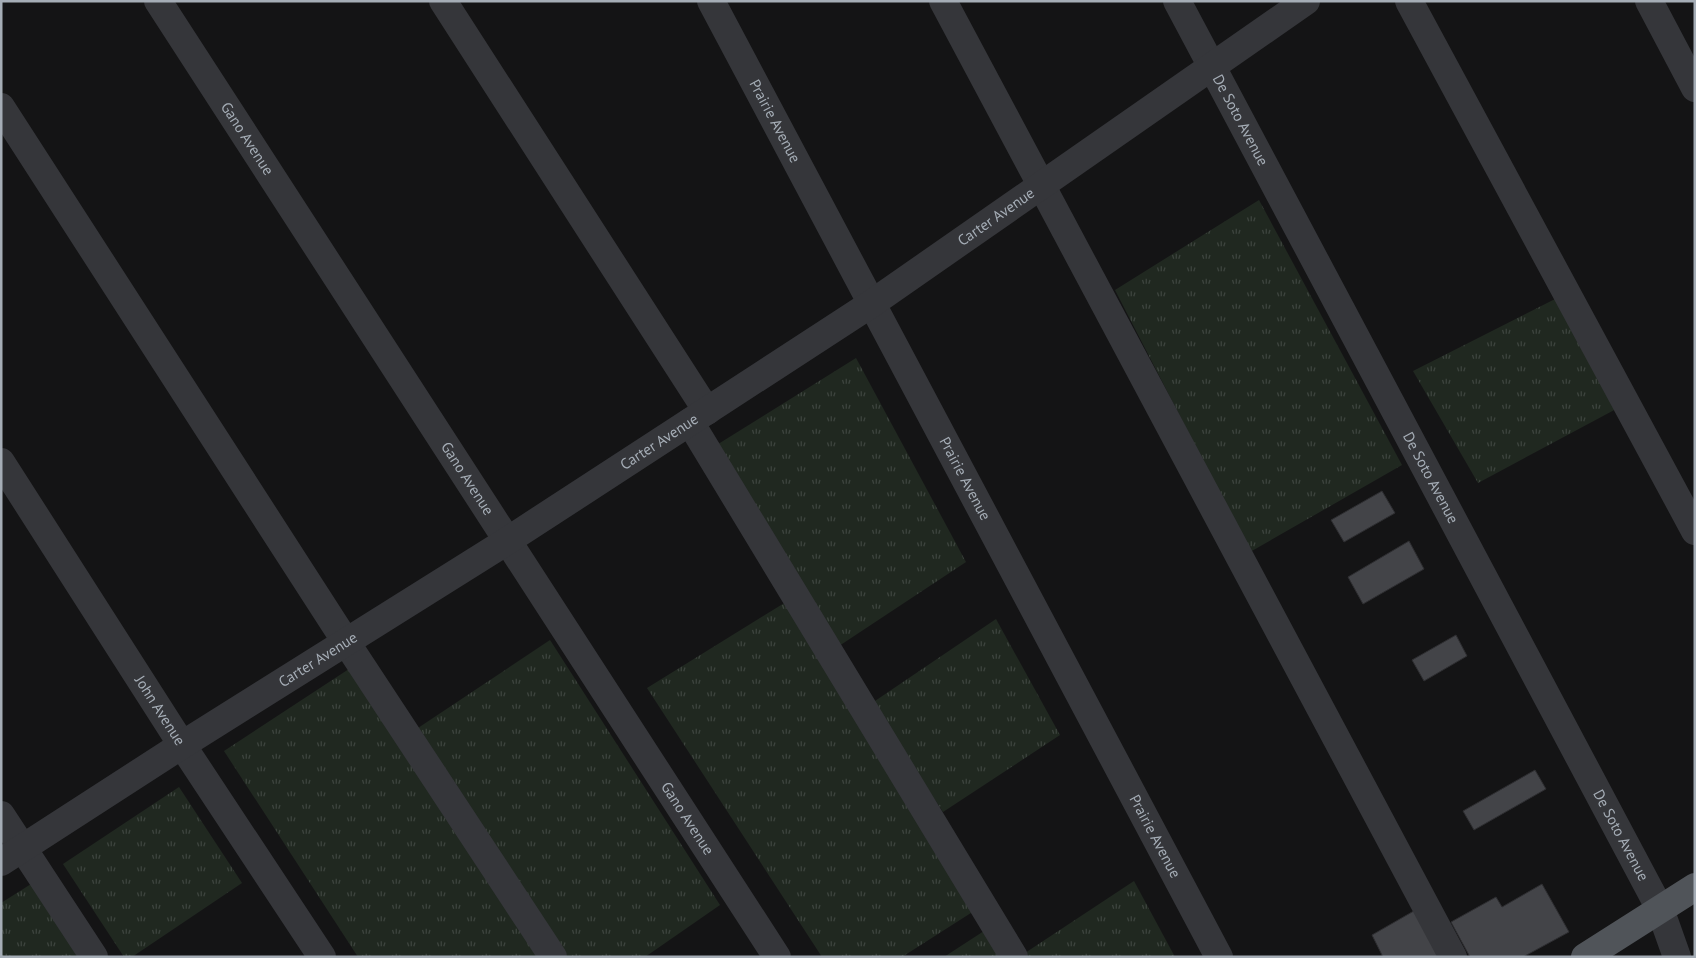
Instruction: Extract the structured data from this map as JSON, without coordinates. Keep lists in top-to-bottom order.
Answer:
{
  "streets": {
    "street": [
      "De Soto Avenue",
      "Prairie Avenue",
      "Gano Avenue",
      "Carter Avenue",
      "John Avenue"
    ]
  },
  "crossings": [
    ["De Soto Avenue", "Carter Avenue"],
    ["Prairie Avenue", "Carter Avenue"],
    ["Gano Avenue", "Carter Avenue"],
    ["Carter Avenue", "John Avenue"]
  ]
}
